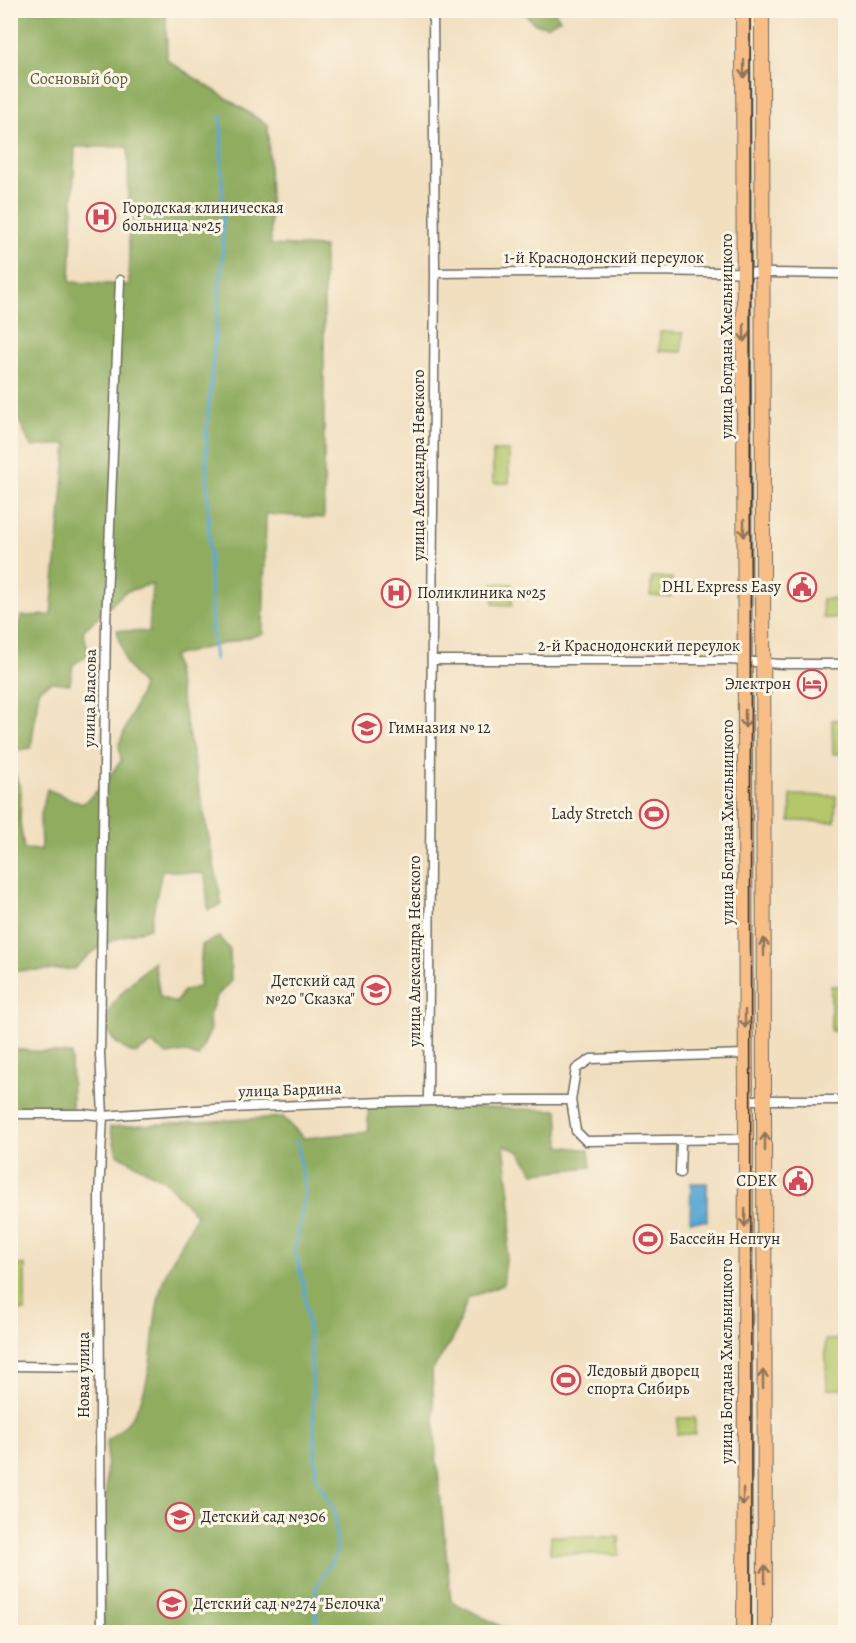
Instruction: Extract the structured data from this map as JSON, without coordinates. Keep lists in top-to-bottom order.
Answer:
{
  "streets": {
    "highway": ["улица Богдана Хмельницкого"],
    "street": [
      "1-й Краснодонский переулок",
      "улица Александра Невского",
      "2-й Краснодонский переулок",
      "улица Власова",
      "улица Бардина",
      "Новая улица"
    ]
  },
  "crossings": [
    ["1-й Краснодонский переулок", "улица Богдана Хмельницкого"],
    ["1-й Краснодонский переулок", "улица Александра Невского"],
    ["улица Богдана Хмельницкого", "2-й Краснодонский переулок"],
    ["улица Александра Невского", "2-й Краснодонский переулок"],
    ["улица Александра Невского", "улица Бардина"],
    ["улица Власова", "улица Бардина"],
    ["улица Власова", "Новая улица"],
    ["улица Бардина", "Новая улица"]
  ],
  "parks": ["Сосновый бор"],
  "places": {
    "hospital": ["Городская клиническая больница №25", "Поликлиника №25"],
    "public building": ["DHL Express Easy", "CDEK"],
    "hotel": ["Электрон"],
    "school or university": [
      "Гимназия № 12",
      "Детский сад №20 \"Сказка\"",
      "Детский сад №306",
      "Детский сад №274 \"Белочка\""
    ],
    "sports": ["Lady Stretch", "Бассейн Нептун", "Ледовый дворец спорта Сибирь"]
  }
}
